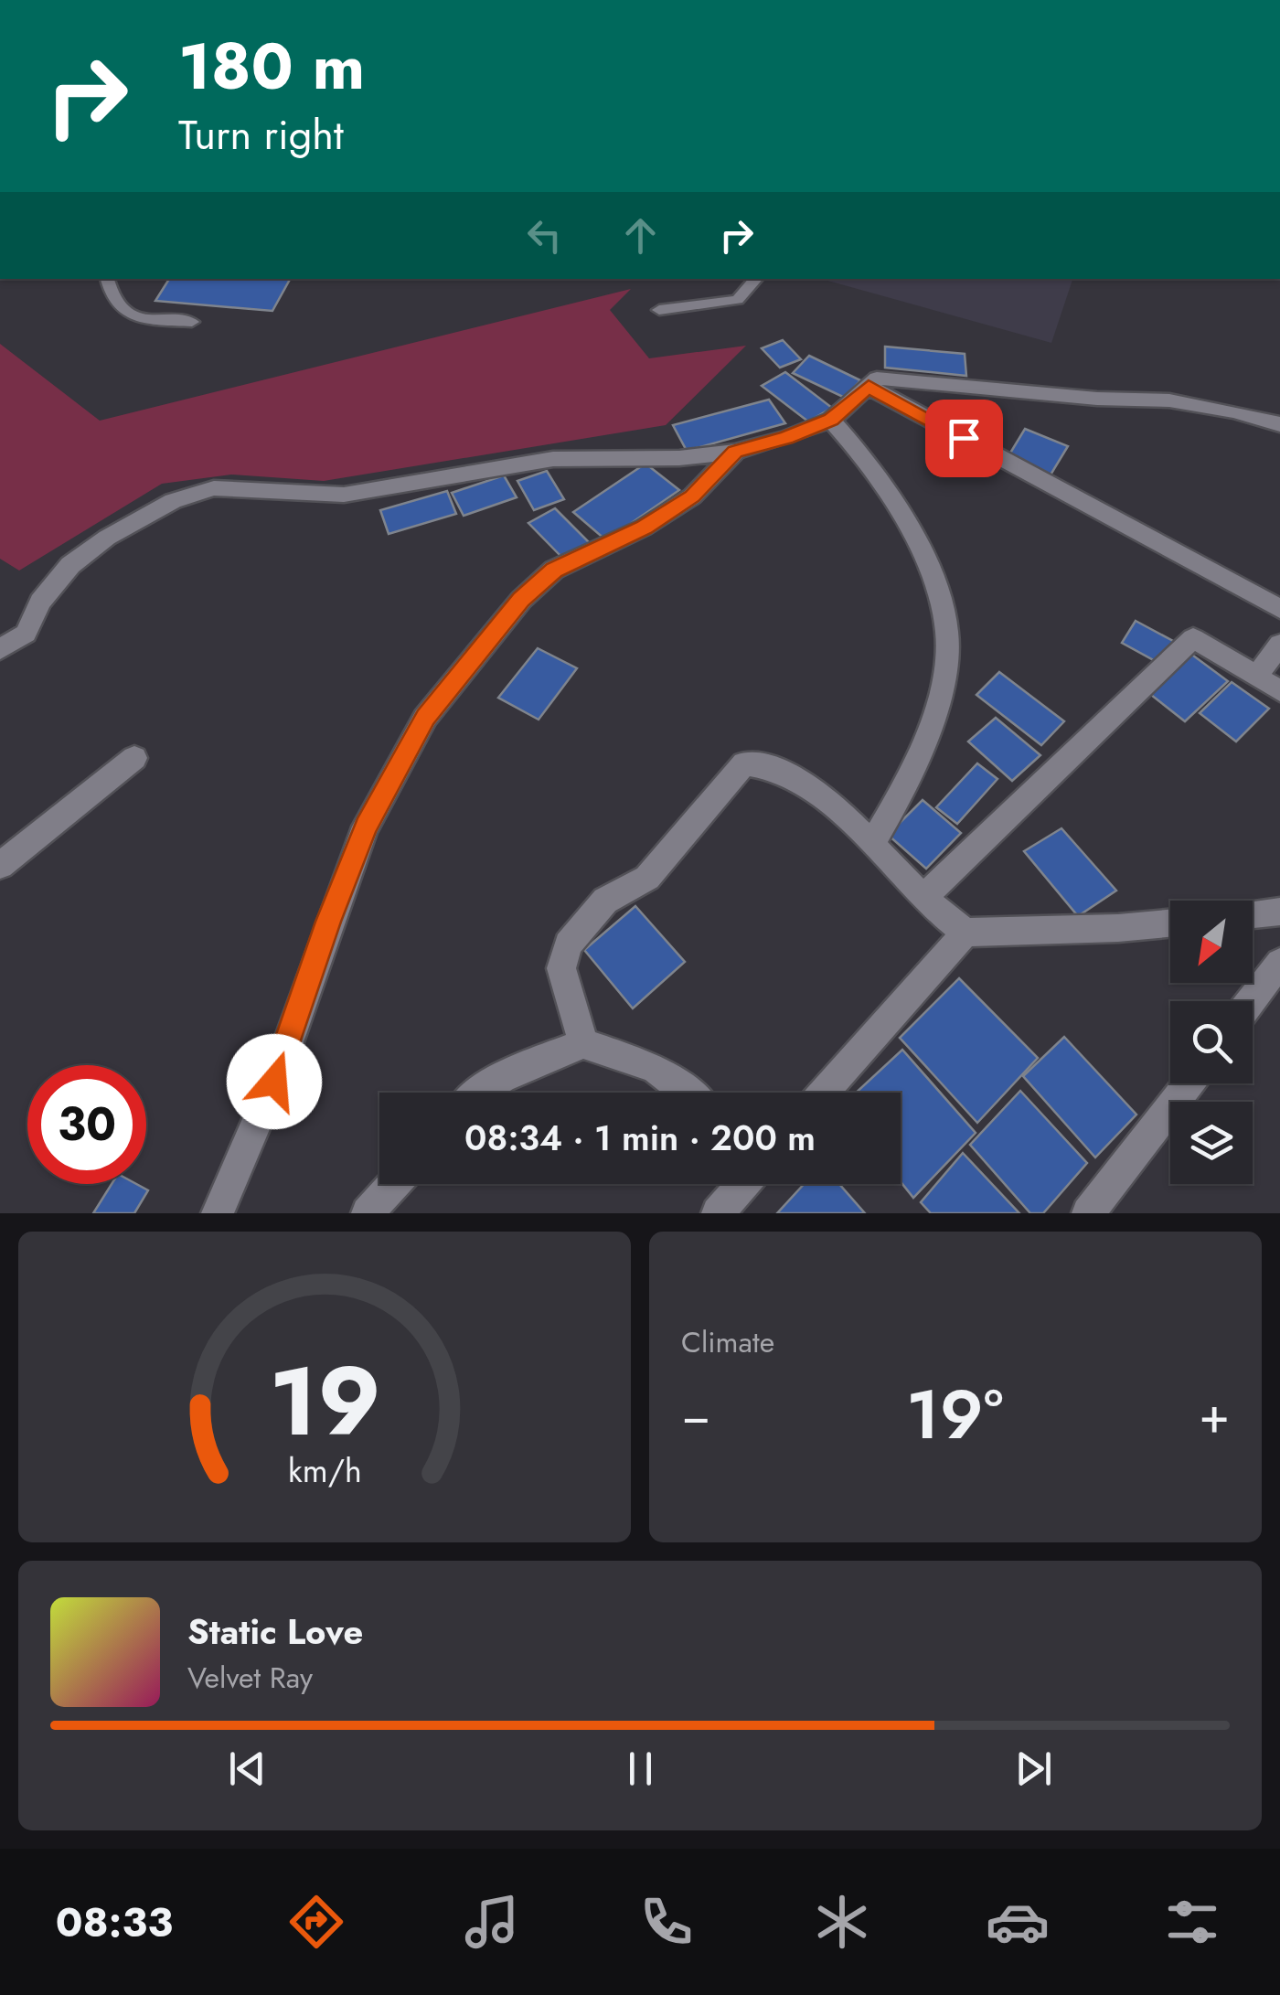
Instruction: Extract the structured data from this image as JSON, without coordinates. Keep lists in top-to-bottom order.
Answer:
{
  "north": "bottom left",
  "page": {
    "turn": ["180 m", "Turn right"],
    "limit": "30",
    "trip": "08:34 · 1 min · 200 m",
    "tile": "Climate",
    "heat": ["−", "19°", "+"],
    "song": ["Static Love", "Velvet Ray"],
    "tabs": "08:33",
    "gauge": ["19", "km/h"]
  }
}
